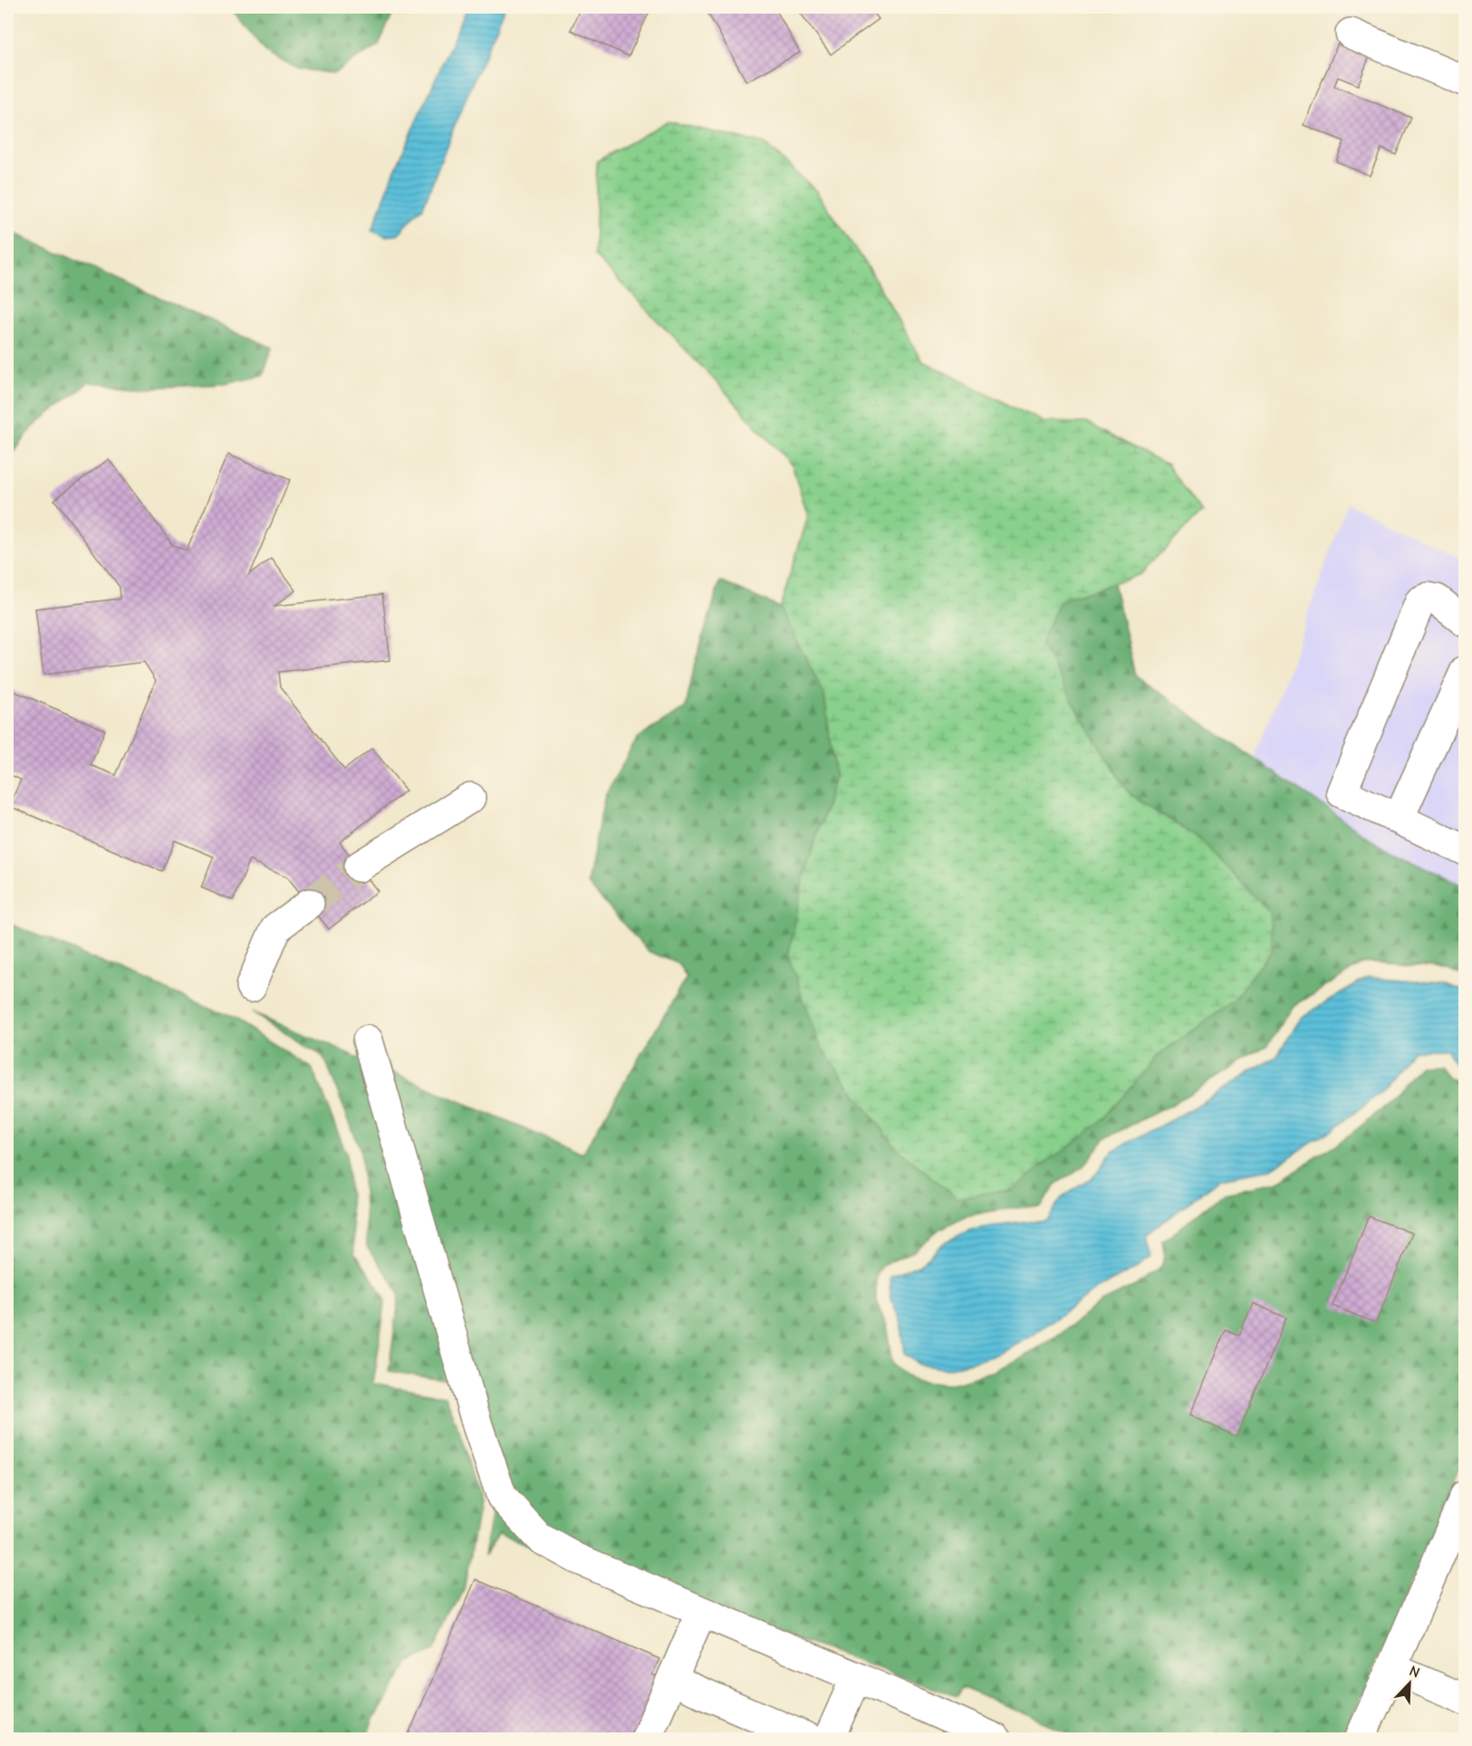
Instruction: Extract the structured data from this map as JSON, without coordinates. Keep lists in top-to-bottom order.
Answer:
{
  "north": "top right"
}
